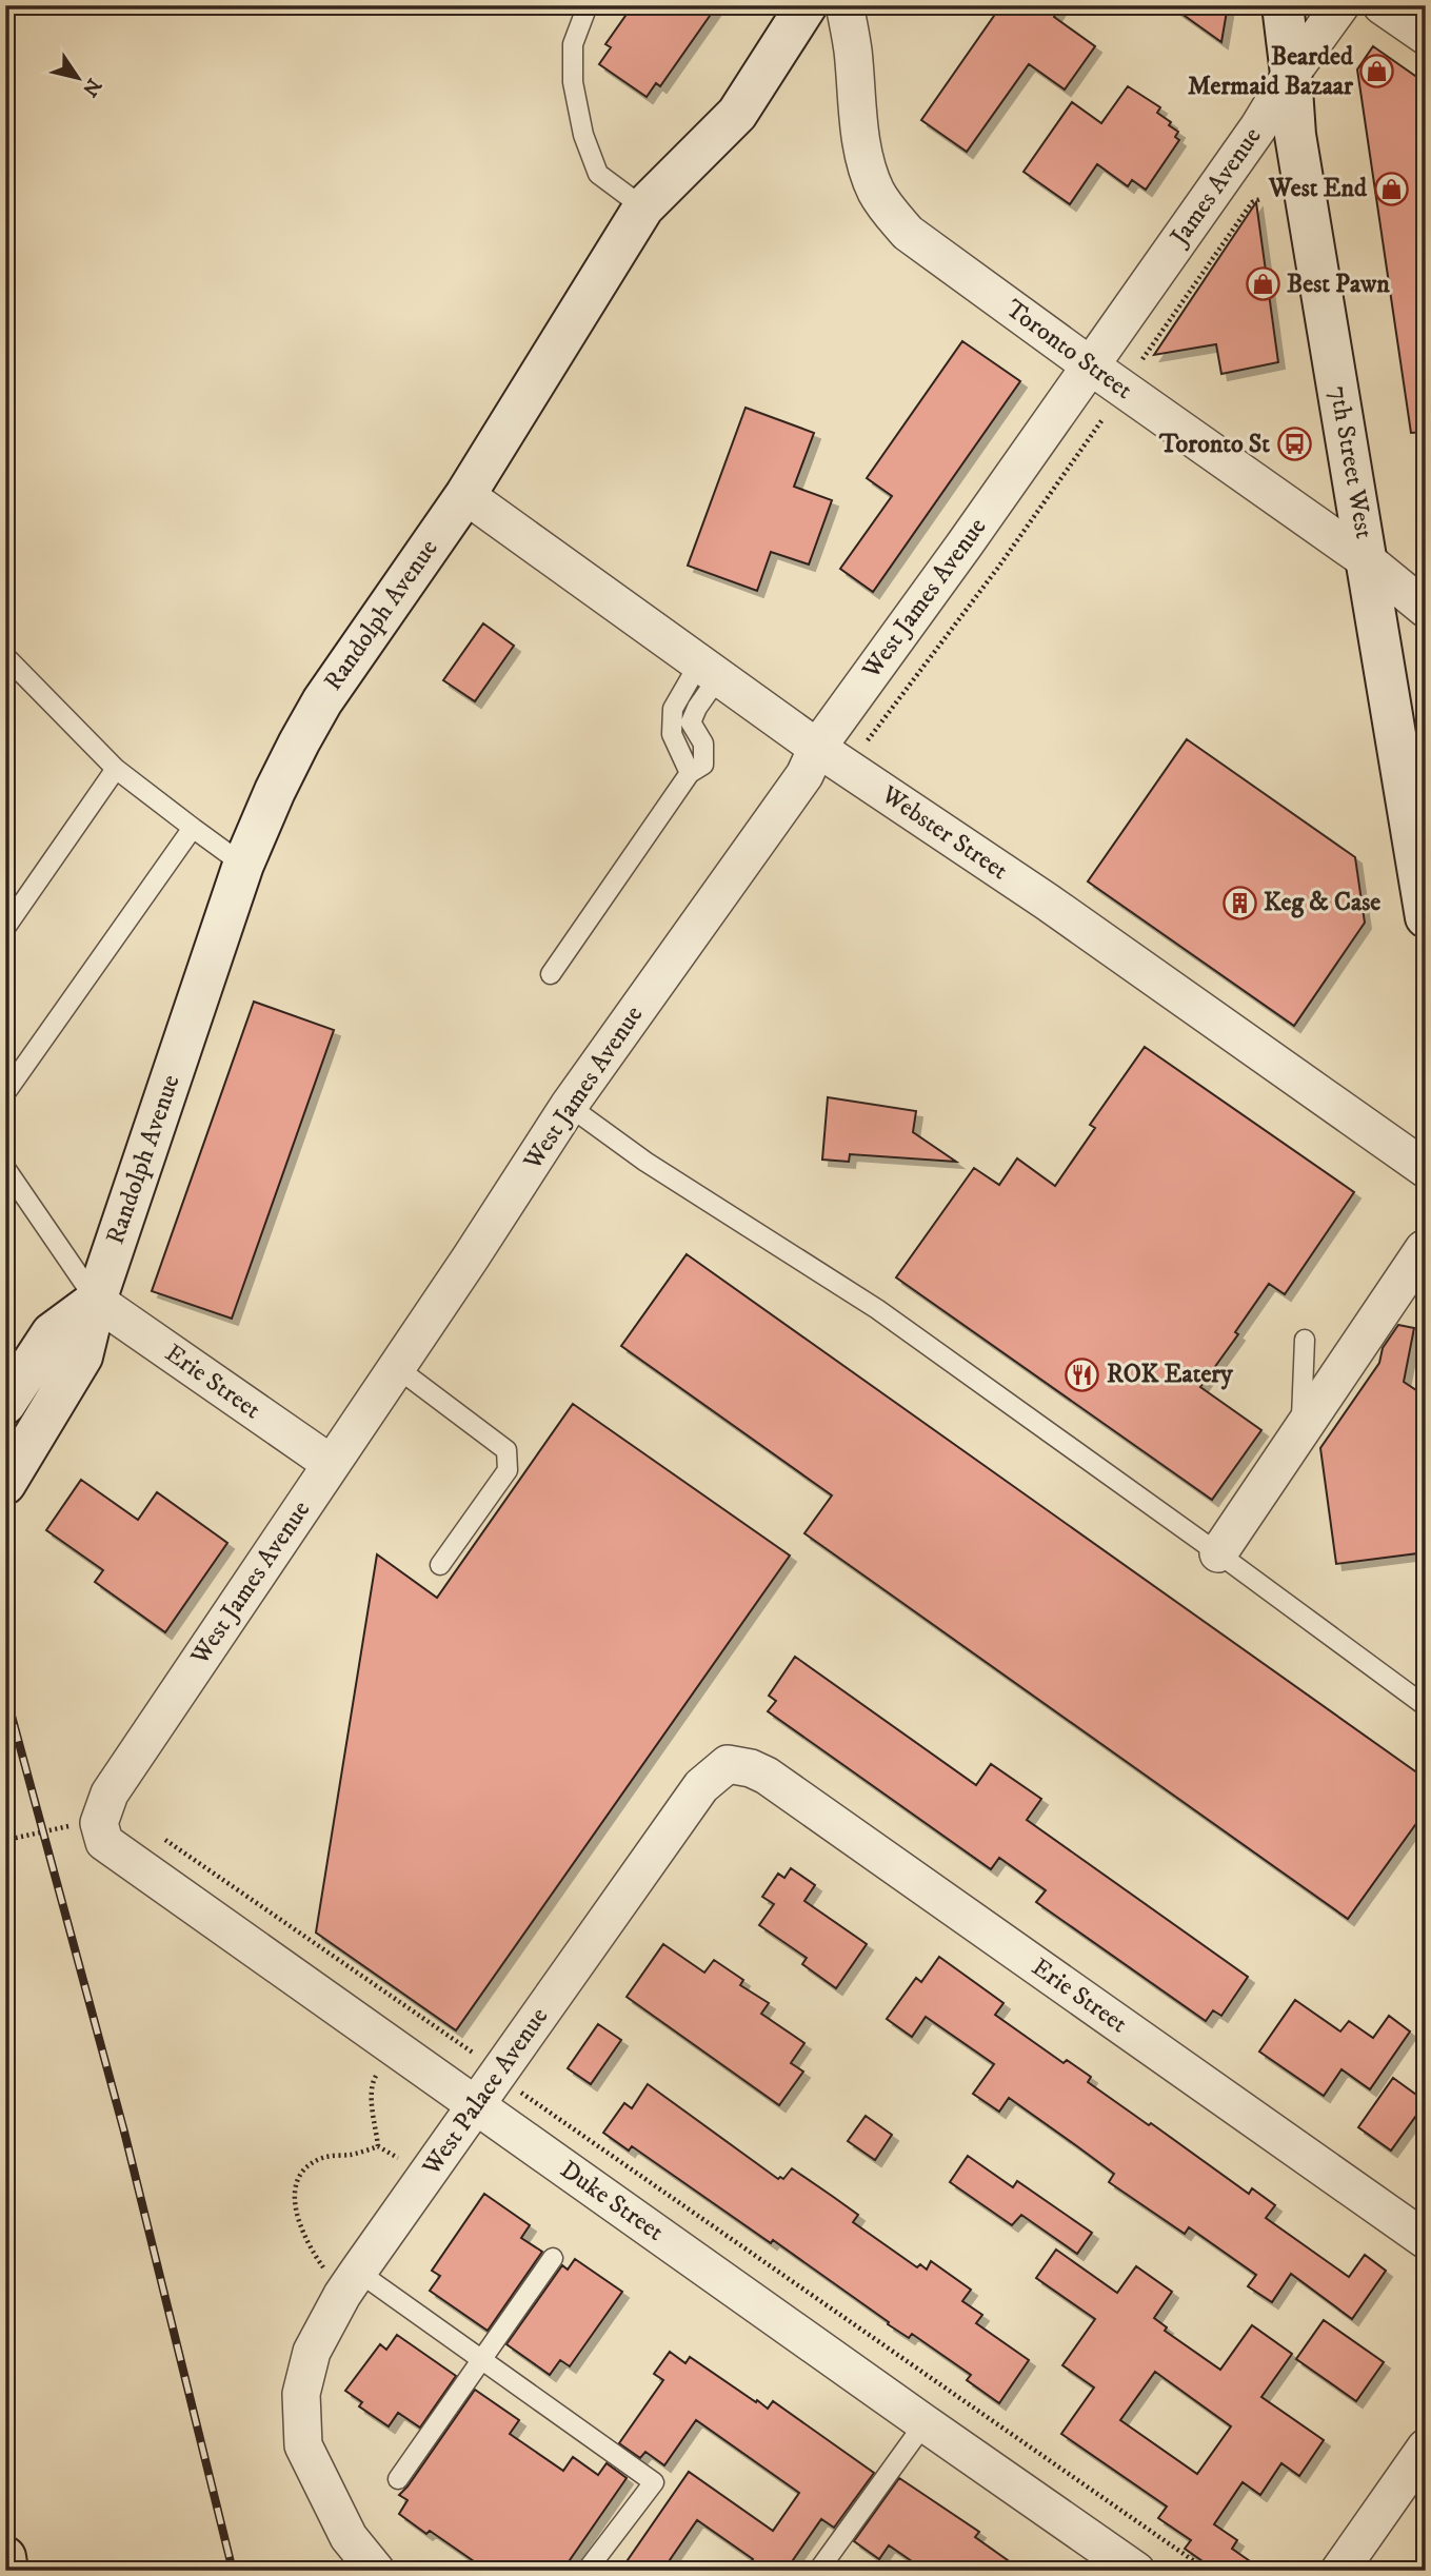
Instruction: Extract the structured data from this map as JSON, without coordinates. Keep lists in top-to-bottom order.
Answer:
{
  "streets": {
    "street": [
      "James Avenue",
      "Toronto Street",
      "7th Street West",
      "West James Avenue",
      "Randolph Avenue",
      "Webster Street",
      "Erie Street",
      "West Palace Avenue",
      "Duke Street"
    ]
  },
  "crossings": [
    ["James Avenue", "Toronto Street"],
    ["James Avenue", "7th Street West"],
    ["James Avenue", "West James Avenue"],
    ["Toronto Street", "7th Street West"],
    ["Toronto Street", "West James Avenue"],
    ["West James Avenue", "Webster Street"],
    ["West James Avenue", "Erie Street"],
    ["West James Avenue", "Duke Street"],
    ["Randolph Avenue", "Webster Street"],
    ["Randolph Avenue", "Erie Street"],
    ["Erie Street", "West Palace Avenue"],
    ["West Palace Avenue", "Duke Street"]
  ],
  "places": {
    "shop": ["Bearded Mermaid Bazaar", "West End", "Best Pawn"],
    "bus stop": ["Toronto St"],
    "building": ["Keg & Case"],
    "restaurant": ["ROK Eatery"]
  },
  "north": "bottom right"
}
